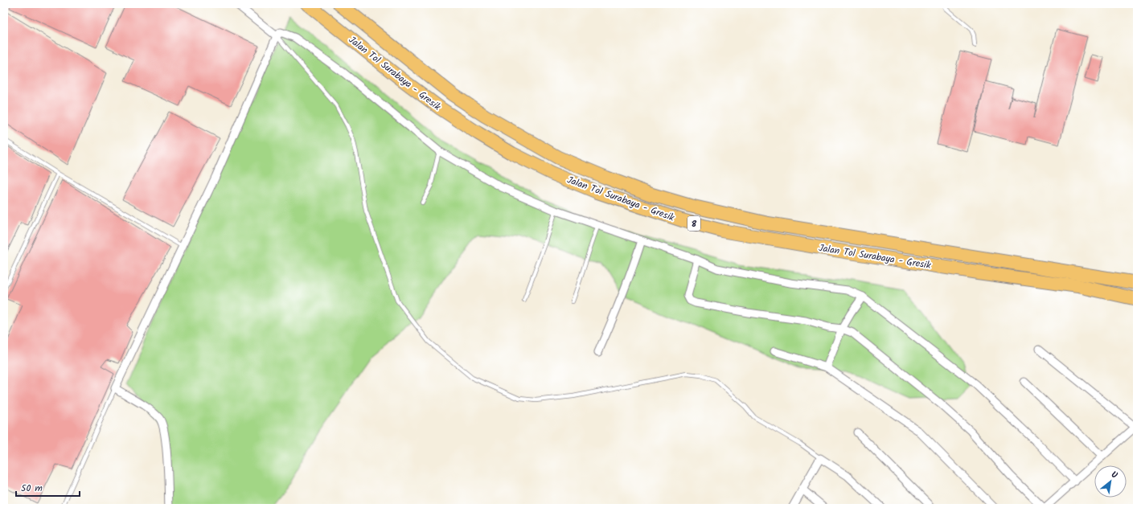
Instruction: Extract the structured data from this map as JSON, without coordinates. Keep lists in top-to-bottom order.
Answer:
{
  "streets": {
    "highway": ["Jalan Tol Surabaya - Gresik", "8"]
  },
  "scale_bar": "50 m",
  "north": "top right"
}
